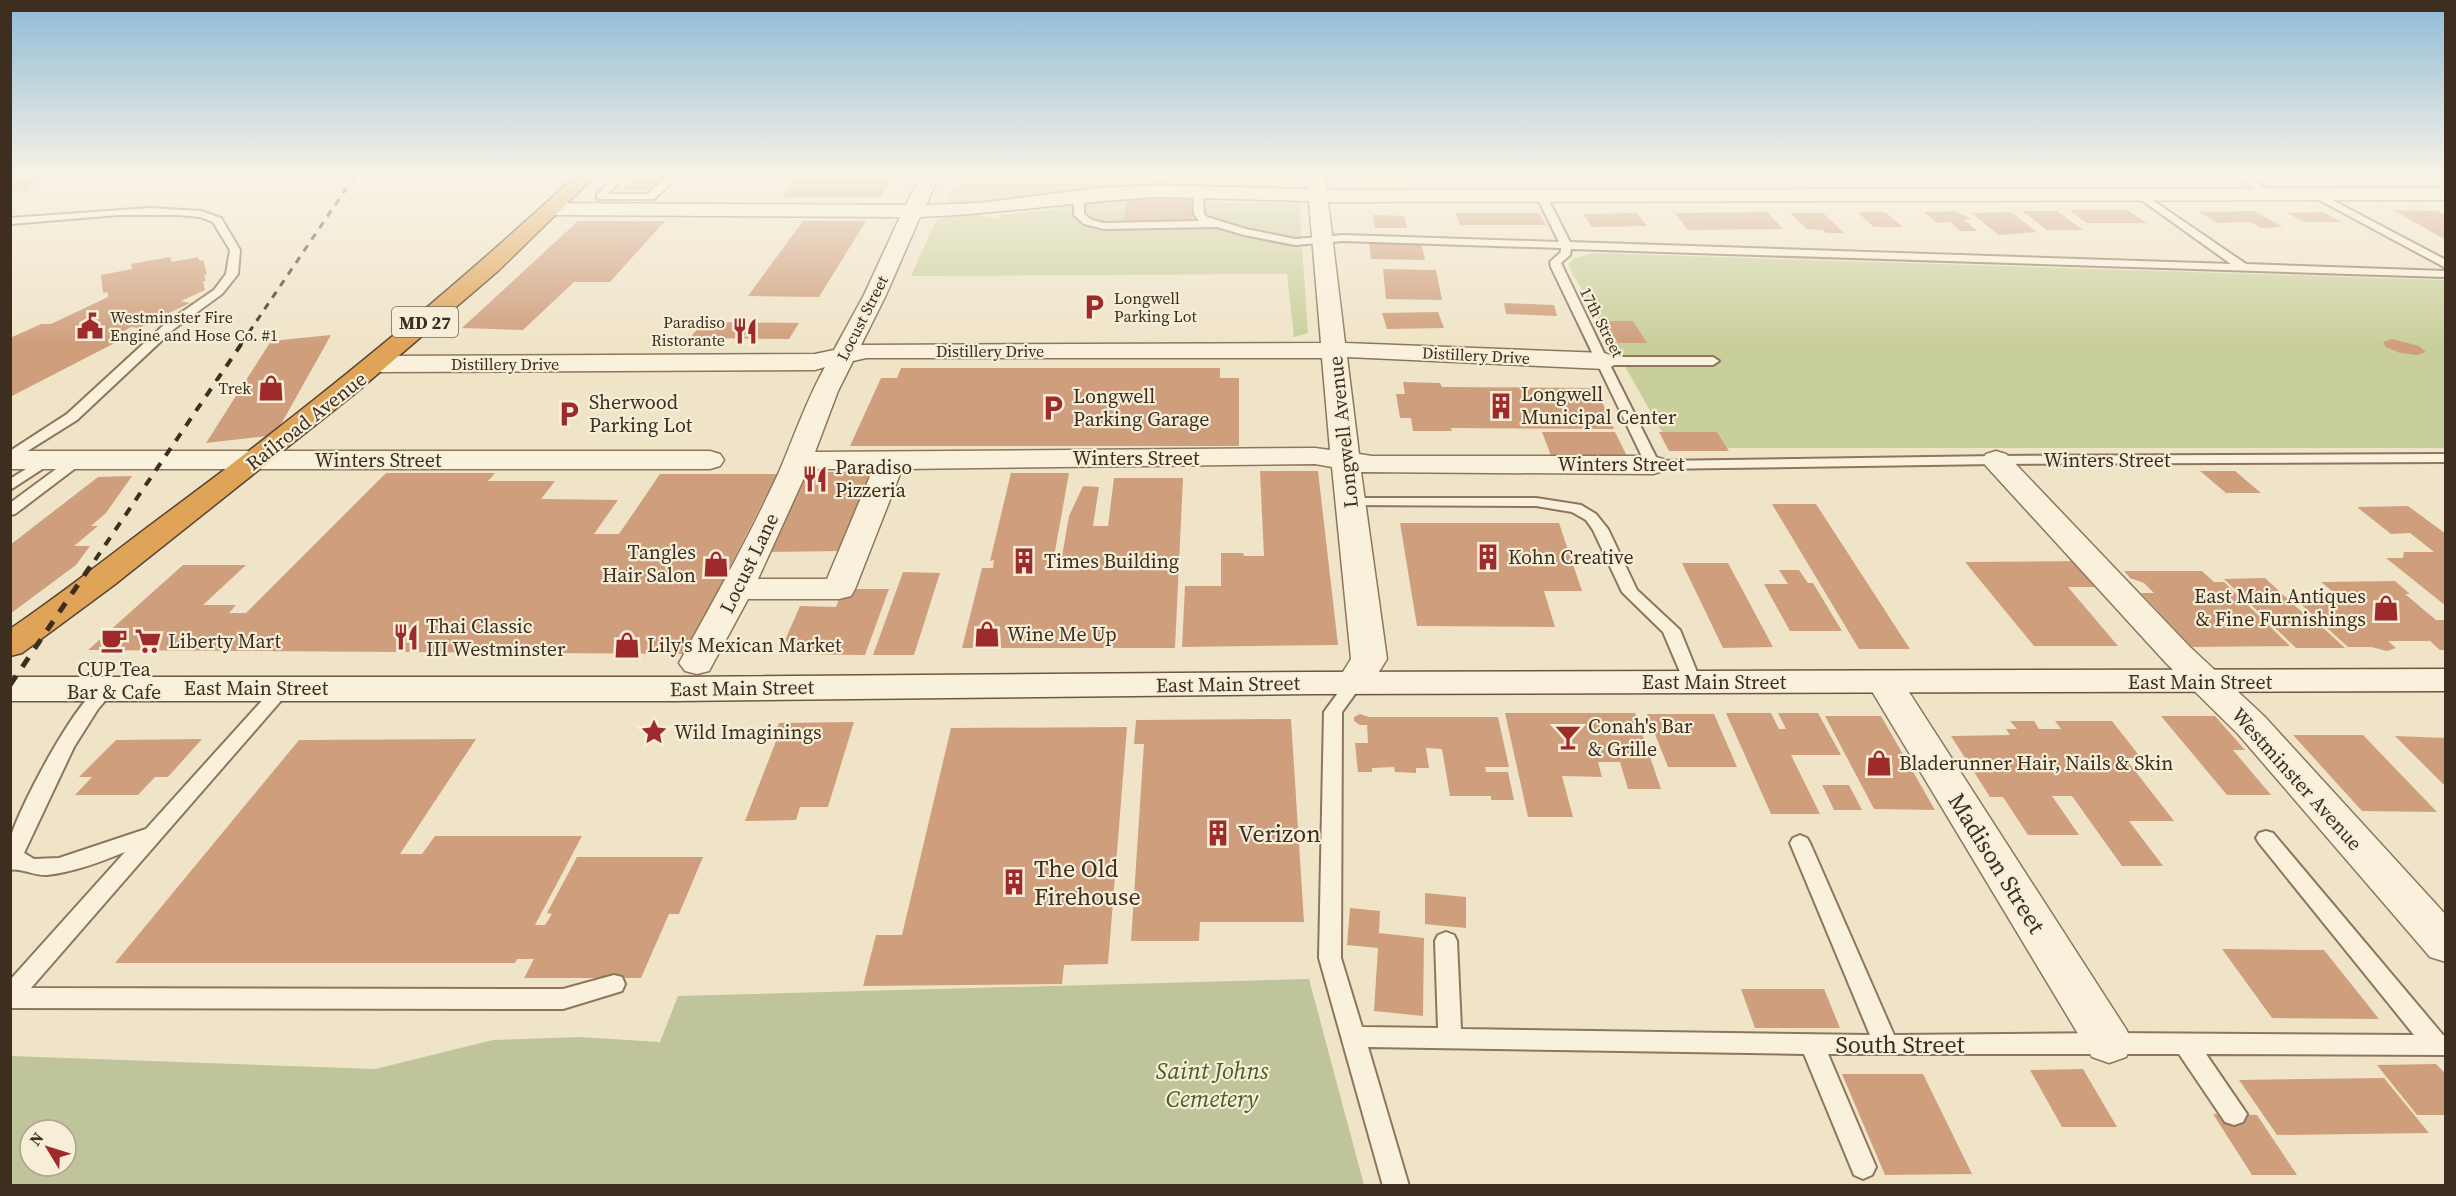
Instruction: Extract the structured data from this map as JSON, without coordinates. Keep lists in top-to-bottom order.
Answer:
{
  "streets": {
    "highway": ["MD 27", "Railroad Avenue"],
    "street": [
      "Locust Street",
      "Distillery Drive",
      "Longwell Avenue",
      "Winters Street",
      "Locust Lane",
      "East Main Street",
      "Westminster Avenue",
      "Madison Street"
    ],
    "lane": ["17th Street", "South Street"]
  },
  "crossings": [
    ["Locust Street", "Distillery Drive"],
    ["Locust Street", "Winters Street"],
    ["Locust Street", "Locust Lane"],
    ["17th Street", "Distillery Drive"],
    ["17th Street", "Winters Street"],
    ["Distillery Drive", "Railroad Avenue"],
    ["Distillery Drive", "Longwell Avenue"],
    ["Railroad Avenue", "Winters Street"],
    ["Longwell Avenue", "Winters Street"],
    ["Longwell Avenue", "East Main Street"],
    ["Winters Street", "Locust Lane"],
    ["Winters Street", "Westminster Avenue"],
    ["East Main Street", "Westminster Avenue"],
    ["East Main Street", "Madison Street"],
    ["Madison Street", "South Street"]
  ],
  "parks": ["Saint Johns Cemetery"],
  "places": {
    "parking": ["Longwell Parking Lot", "Longwell Parking Garage", "Sherwood Parking Lot"],
    "public building": ["Westminster Fire Engine and Hose Co. #1"],
    "restaurant": ["Paradiso Ristorante", "Paradiso Pizzeria", "Thai Classic III Westminster"],
    "shop": [
      "Trek",
      "Tangles Hair Salon",
      "East Main Antiques & Fine Furnishings",
      "Wine Me Up",
      "Lily's Mexican Market",
      "Bladerunner Hair, Nails & Skin"
    ],
    "building": [
      "Longwell Municipal Center",
      "Kohn Creative",
      "Times Building",
      "Verizon",
      "The Old Firehouse"
    ],
    "cafe": ["CUP Tea Bar & Cafe"],
    "supermarket": ["Liberty Mart"],
    "place": ["Wild Imaginings"],
    "bar": ["Conah's Bar & Grille"]
  },
  "north": "top left"
}
